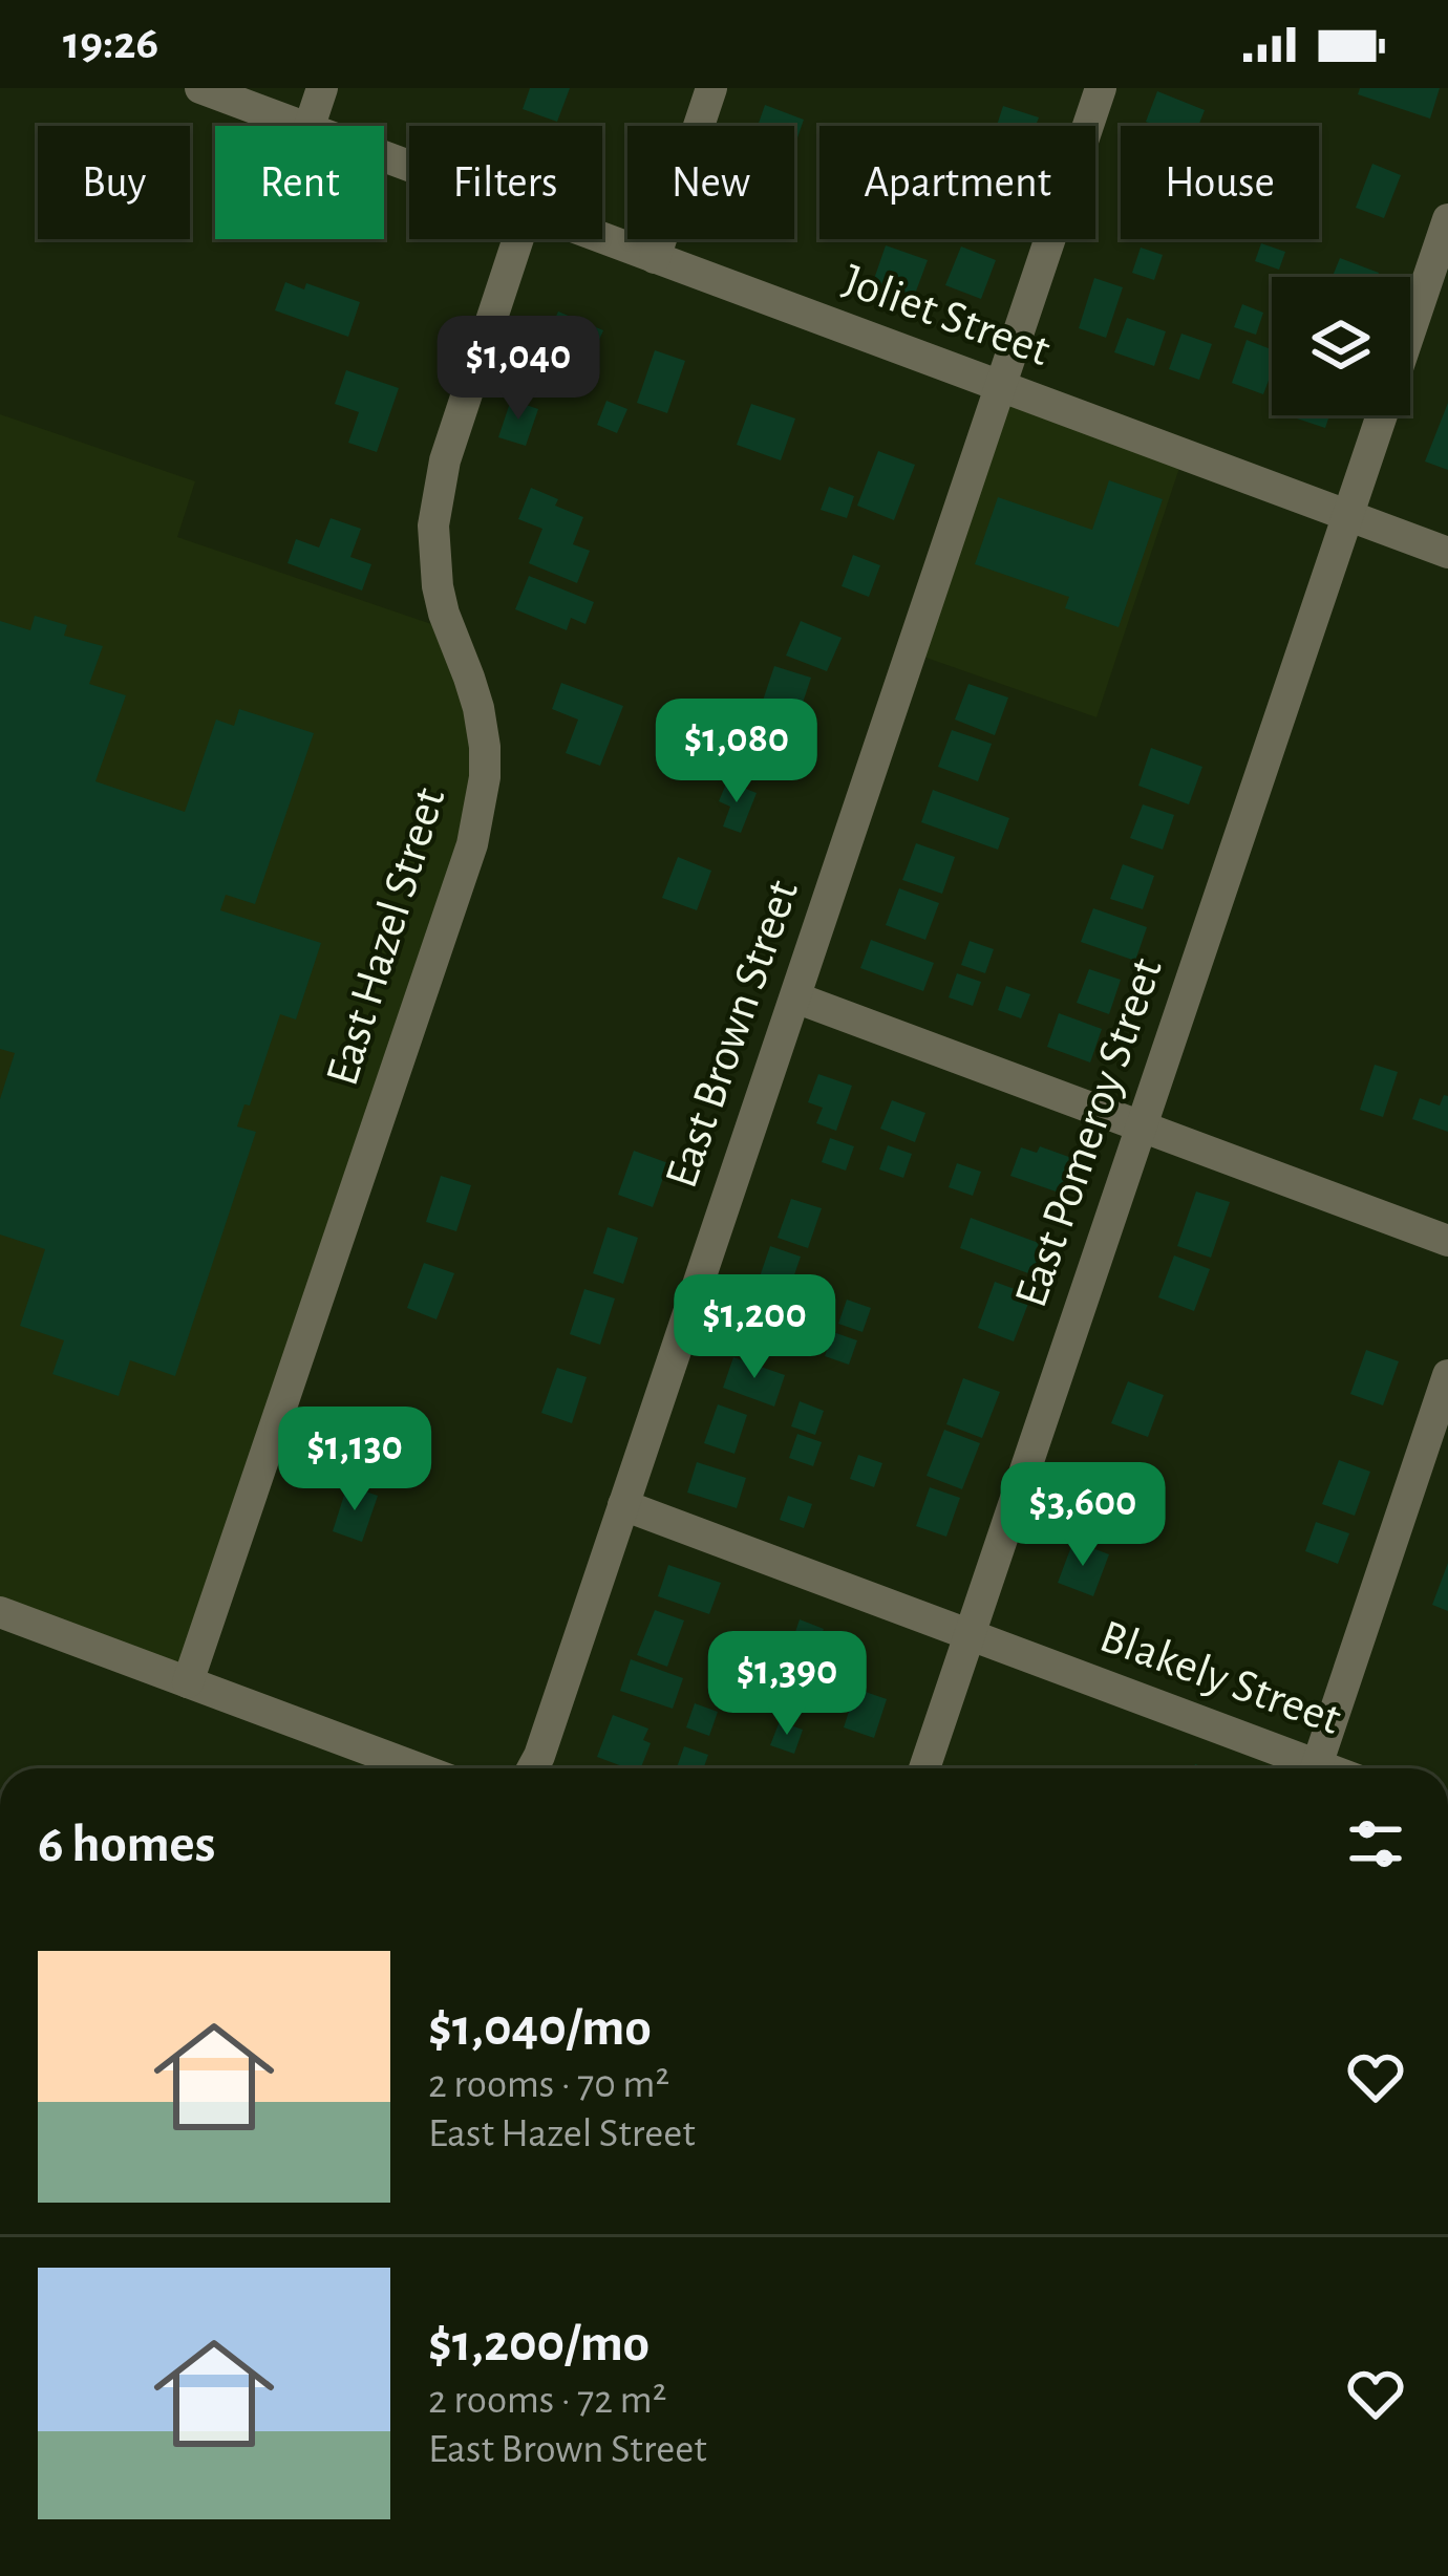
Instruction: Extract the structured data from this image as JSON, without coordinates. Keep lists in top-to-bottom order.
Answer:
{
  "streets": {
    "street": [
      "Joliet Street",
      "East Hazel Street",
      "East Brown Street",
      "East Pomeroy Street",
      "Blakely Street"
    ]
  },
  "crossings": [
    ["Joliet Street", "East Brown Street"],
    ["Joliet Street", "East Pomeroy Street"],
    ["East Brown Street", "Blakely Street"],
    ["East Pomeroy Street", "Blakely Street"]
  ],
  "page": {
    "status": "19:26",
    "chip": [
      "Buy",
      "Rent",
      "Filters",
      "New",
      "Apartment",
      "House"
    ],
    "price": [
      "$1,040",
      "$1,080",
      "$1,200",
      "$1,130",
      "$3,600",
      "$1,390"
    ],
    "heading": "6 homes",
    "list": [
      {
        "name": "$1,040/mo",
        "note": "2 rooms · 70 m² · East Hazel Street"
      },
      {
        "name": "$1,200/mo",
        "note": "2 rooms · 72 m² · East Brown Street"
      }
    ]
  }
}
